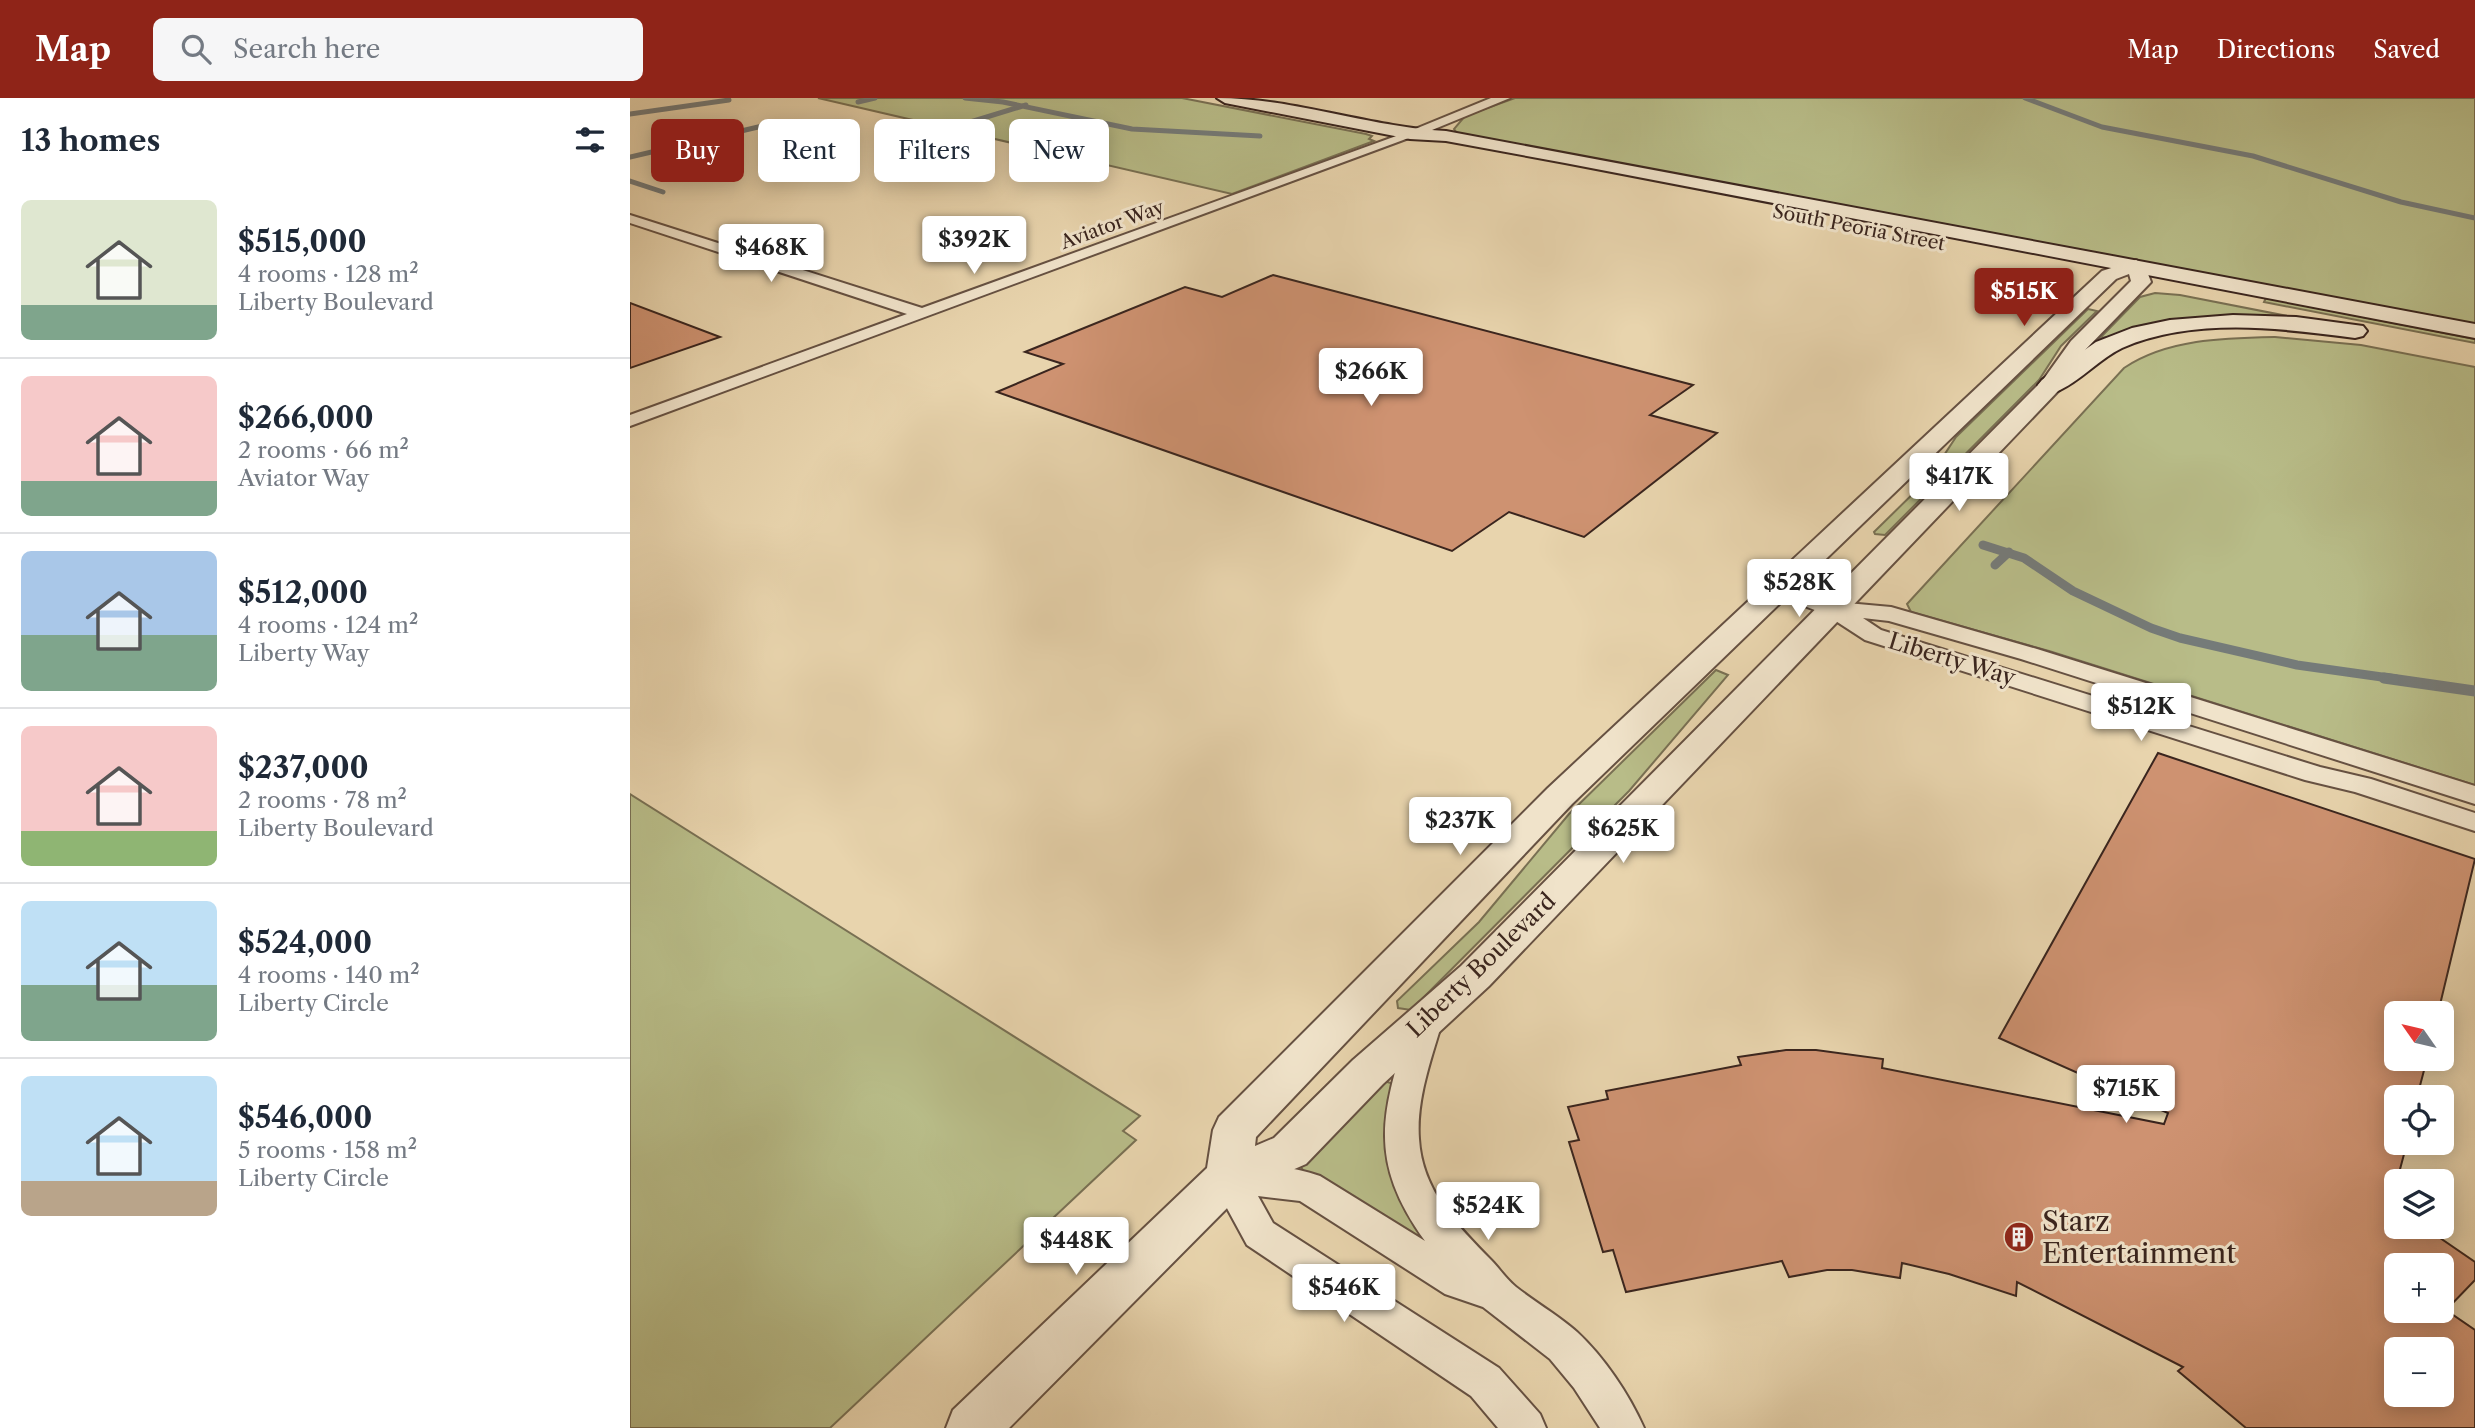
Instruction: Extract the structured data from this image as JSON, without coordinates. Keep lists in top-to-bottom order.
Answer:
{
  "streets": {
    "main road": ["South Peoria Street"],
    "street": ["Aviator Way", "Liberty Way", "Liberty Boulevard"]
  },
  "crossings": [
    ["Aviator Way", "South Peoria Street"],
    ["South Peoria Street", "Liberty Boulevard"],
    ["Liberty Way", "Liberty Boulevard"]
  ],
  "places": {
    "building": ["Starz Entertainment"]
  },
  "north": "top left",
  "page": {
    "header": "Map",
    "search": "Search here",
    "nav": ["Map", "Directions", "Saved"],
    "heading": "13 homes",
    "chip": [
      "Buy",
      "Rent",
      "Filters",
      "New"
    ],
    "list": [
      {
        "name": "$515,000",
        "note": "4 rooms · 128 m² · Liberty Boulevard"
      },
      {
        "name": "$266,000",
        "note": "2 rooms · 66 m² · Aviator Way"
      },
      {
        "name": "$512,000",
        "note": "4 rooms · 124 m² · Liberty Way"
      },
      {
        "name": "$237,000",
        "note": "2 rooms · 78 m² · Liberty Boulevard"
      },
      {
        "name": "$524,000",
        "note": "4 rooms · 140 m² · Liberty Circle"
      },
      {
        "name": "$546,000",
        "note": "5 rooms · 158 m² · Liberty Circle"
      }
    ],
    "price": [
      "$392K",
      "$468K",
      "$515K",
      "$266K",
      "$417K",
      "$528K",
      "$512K",
      "$237K",
      "$625K",
      "$715K",
      "$524K",
      "$448K",
      "$546K"
    ],
    "map_buttons": ["+", "−"]
  }
}
